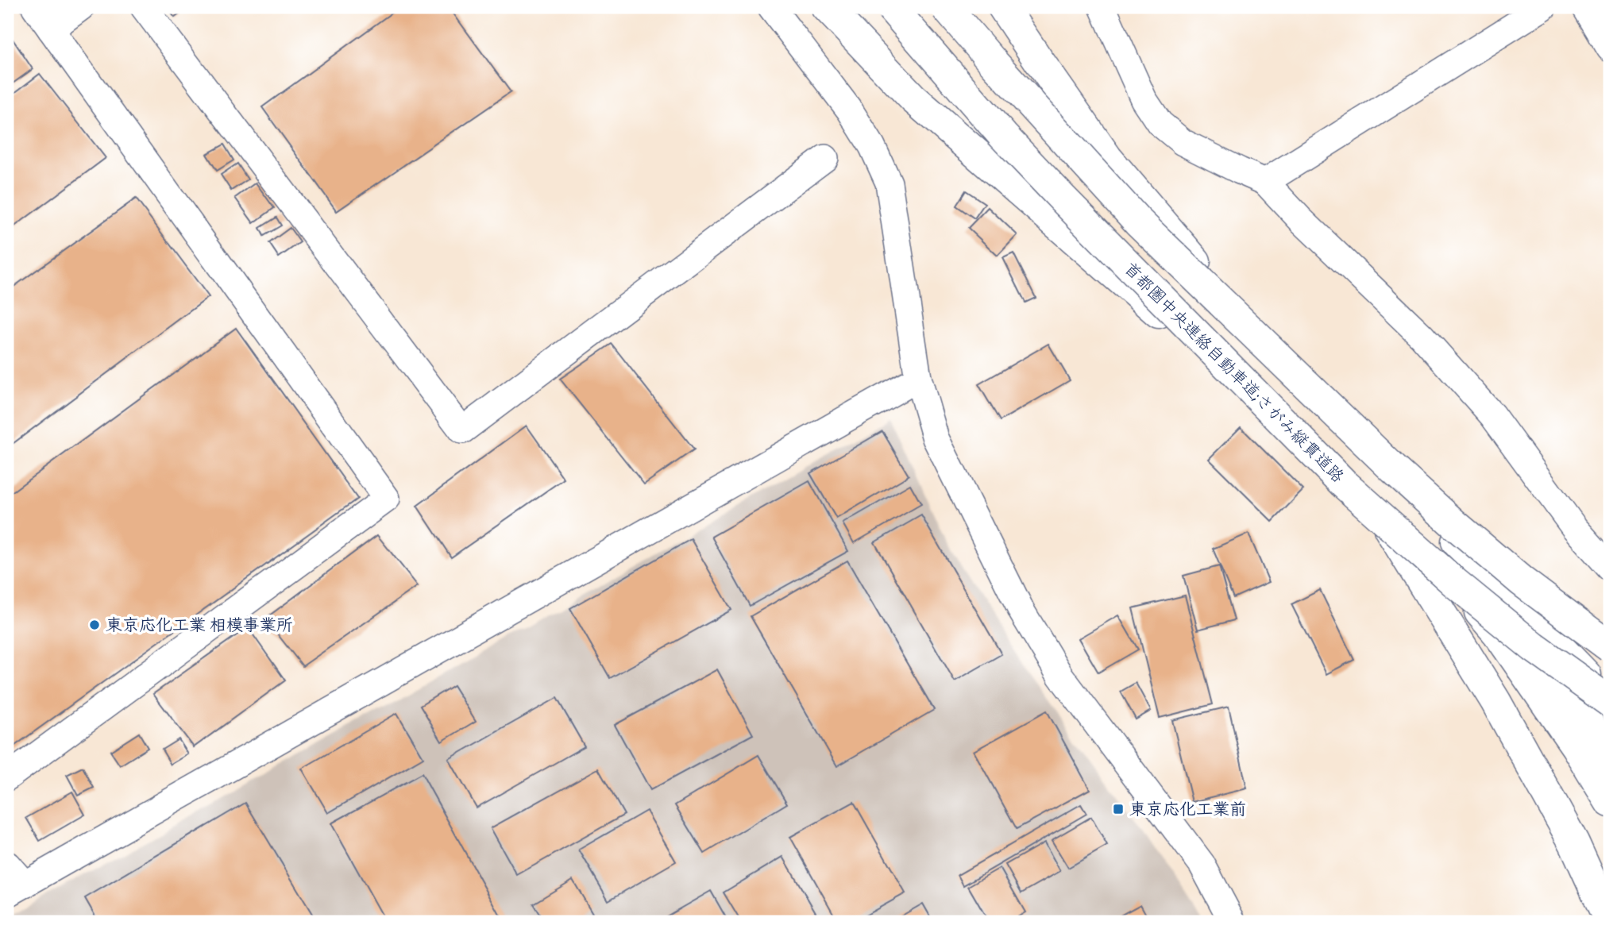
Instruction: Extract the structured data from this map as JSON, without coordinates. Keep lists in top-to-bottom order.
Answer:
{
  "streets": {
    "highway": ["首都圏中央連絡自動車道;さがみ縦貫道路"]
  },
  "places": {
    "other": ["東京応化工業 相模事業所"],
    "transit": ["東京応化工業前"]
  }
}
